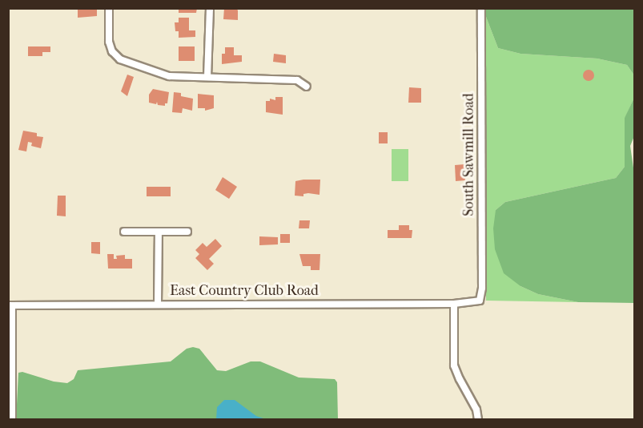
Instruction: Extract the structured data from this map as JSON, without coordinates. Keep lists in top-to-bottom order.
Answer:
{
  "streets": {
    "street": ["South Sawmill Road", "East Country Club Road"]
  },
  "crossings": [
    ["South Sawmill Road", "East Country Club Road"]
  ]
}
